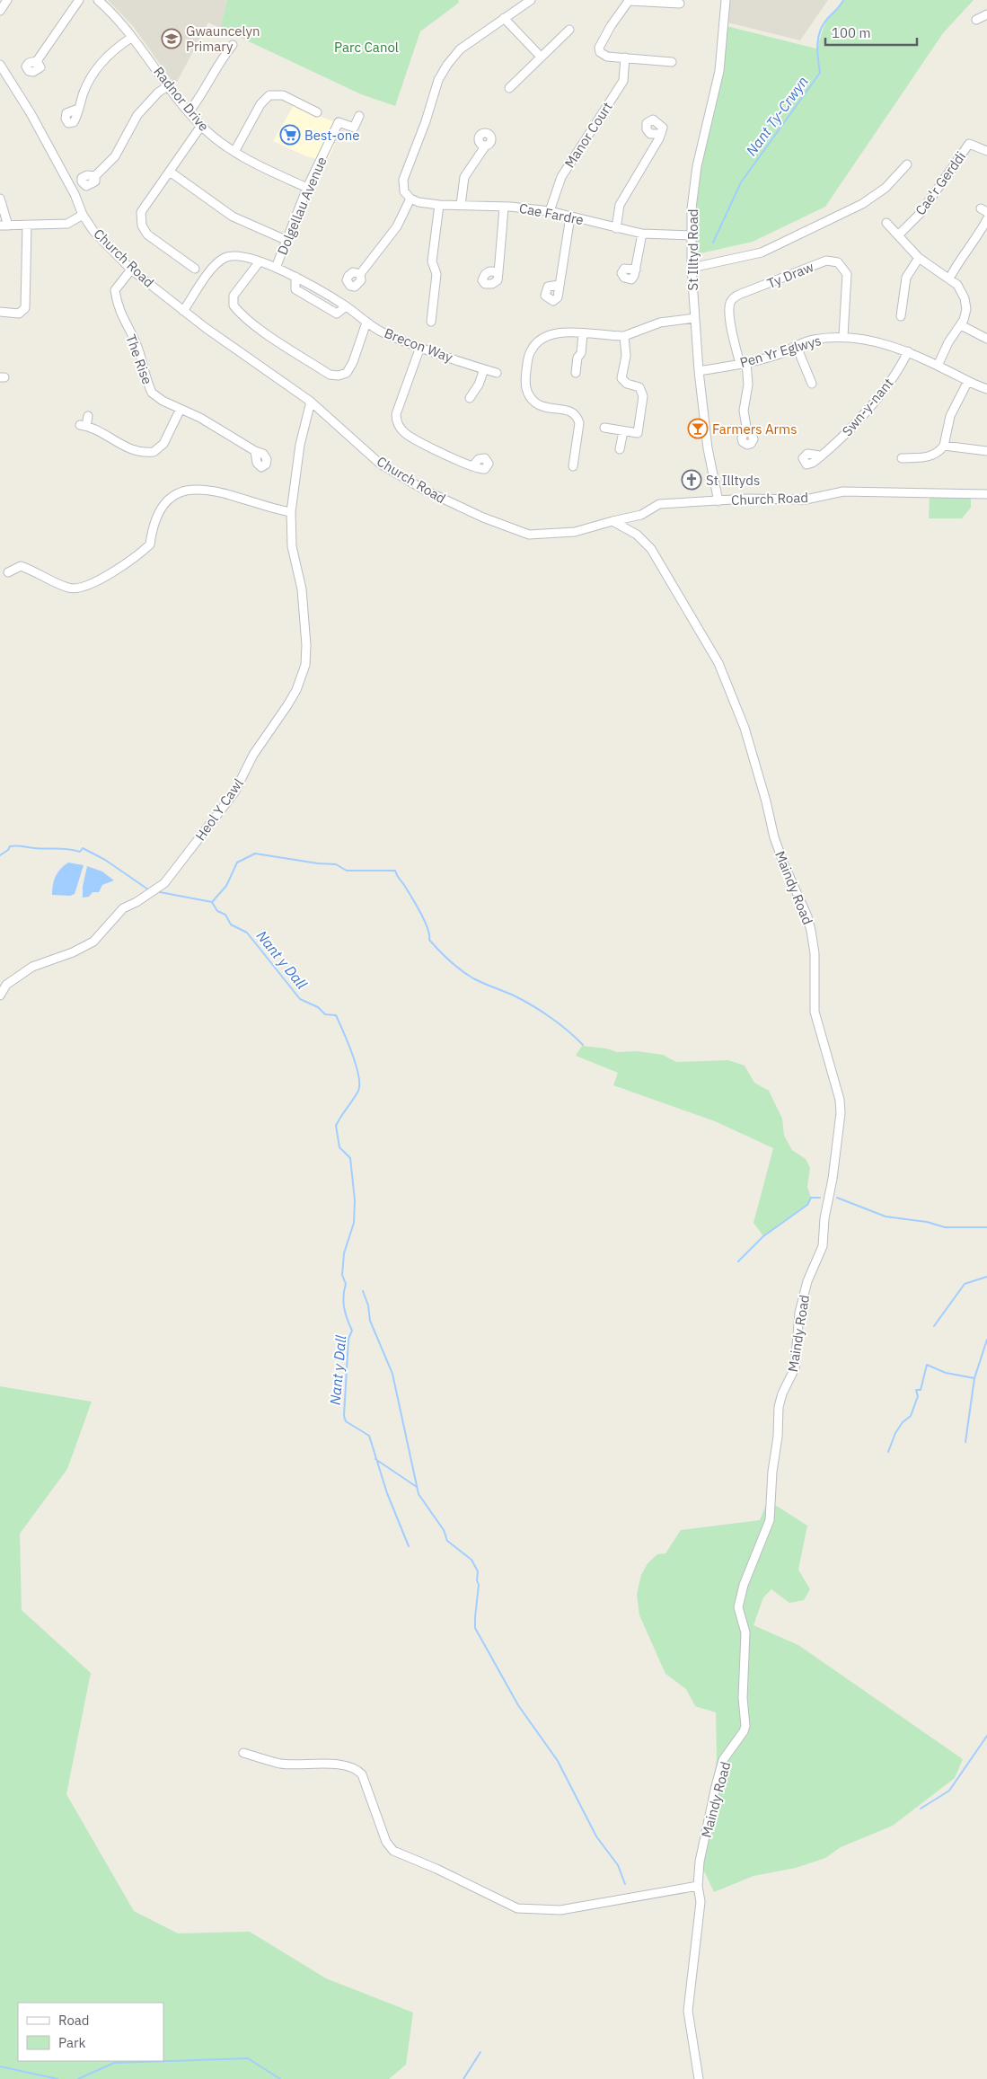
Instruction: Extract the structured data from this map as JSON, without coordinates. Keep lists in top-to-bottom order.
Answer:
{
  "streets": {
    "street": [
      "Radnor Drive",
      "Manor Court",
      "Cae'r Gerddi",
      "Dolgellau Avenue",
      "Cae Fardre",
      "St Illtyd Road",
      "Church Road",
      "Ty Draw",
      "Brecon Way",
      "Pen Yr Eglwys",
      "The Rise",
      "Swn-y-nant",
      "Heol Y Cawl",
      "Maindy Road"
    ]
  },
  "crossings": [
    ["Radnor Drive", "Dolgellau Avenue"],
    ["Manor Court", "Cae Fardre"],
    ["Dolgellau Avenue", "Brecon Way"],
    ["Cae Fardre", "St Illtyd Road"],
    ["St Illtyd Road", "Church Road"],
    ["St Illtyd Road", "Pen Yr Eglwys"],
    ["Church Road", "Brecon Way"],
    ["Church Road", "The Rise"],
    ["Church Road", "Heol Y Cawl"],
    ["Church Road", "Maindy Road"],
    ["Ty Draw", "Pen Yr Eglwys"],
    ["Pen Yr Eglwys", "Swn-y-nant"]
  ],
  "water": ["Nant Ty-Crwyn", "Nant y Dall"],
  "parks": ["Parc Canol"],
  "places": {
    "school or university": ["Gwauncelyn Primary"],
    "supermarket": ["Best-one"],
    "bar": ["Farmers Arms"],
    "church": ["St Illtyds"]
  },
  "legend": ["Road", "Park"],
  "scale_bar": "100 m"
}
